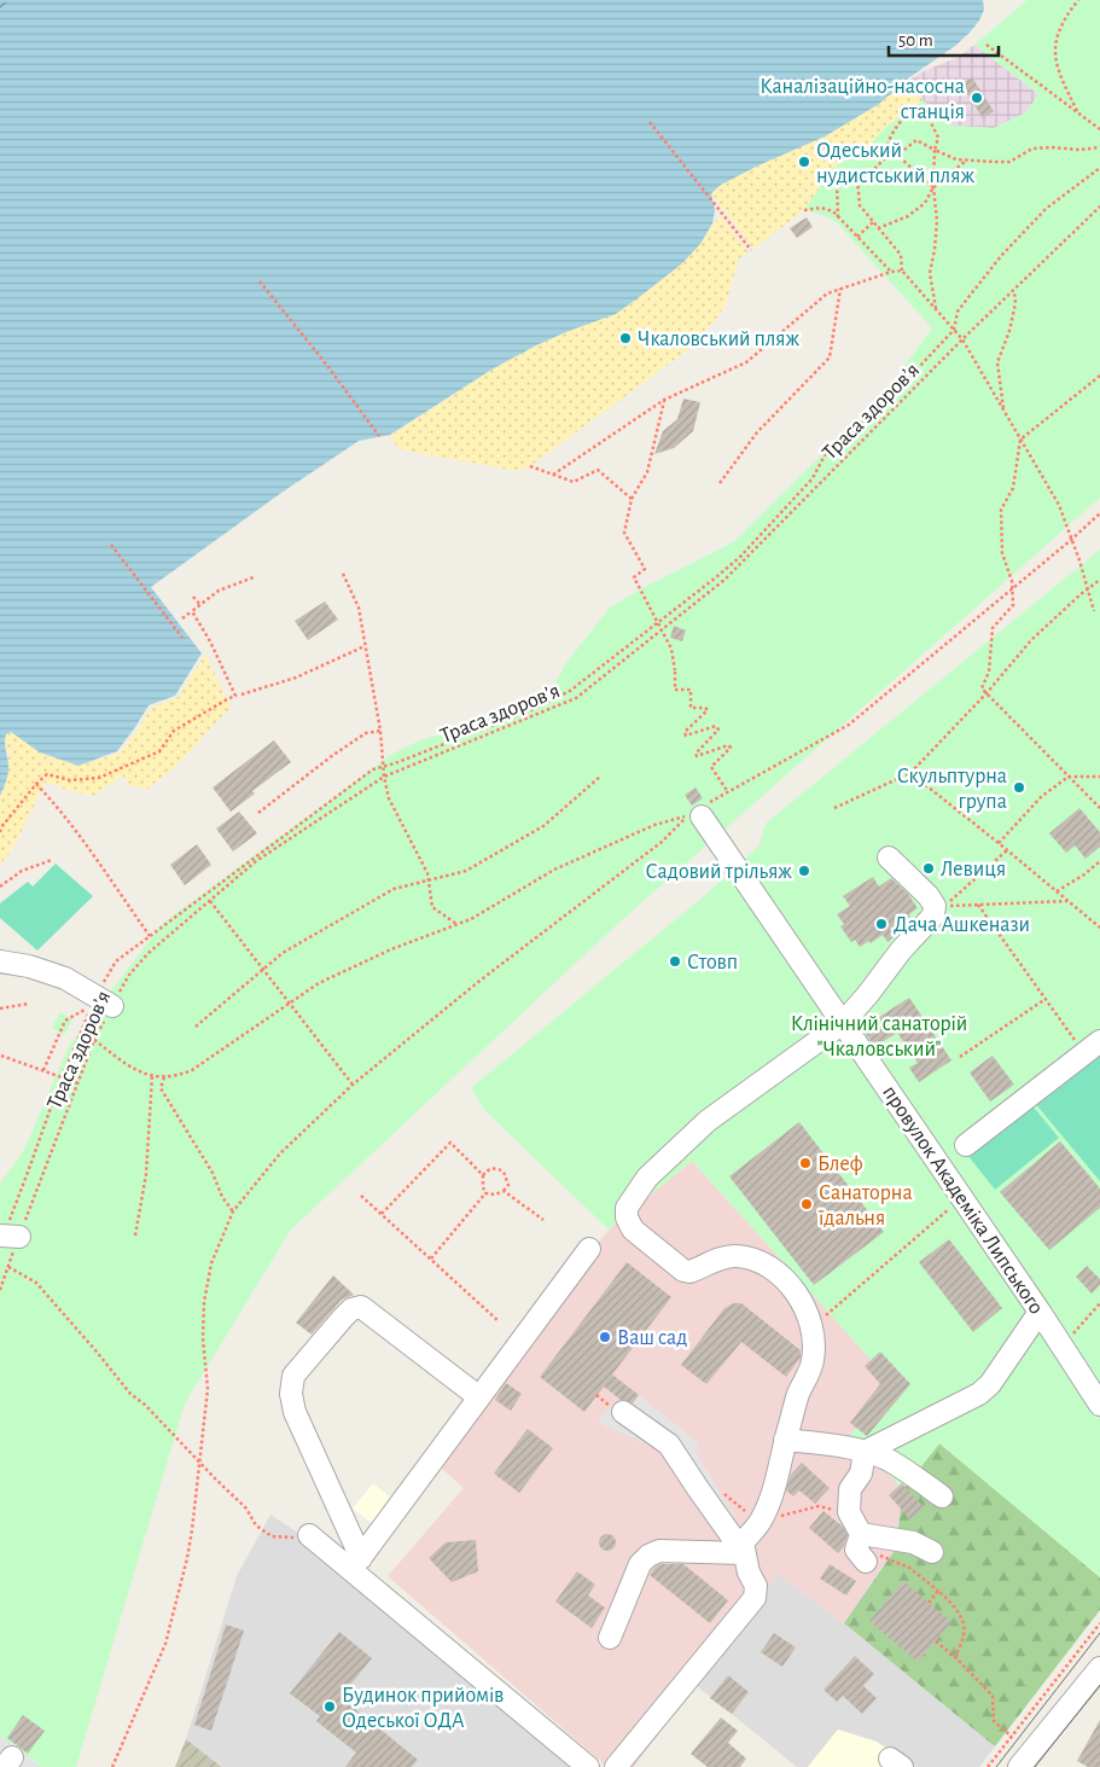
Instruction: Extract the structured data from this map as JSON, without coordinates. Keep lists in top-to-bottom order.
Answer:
{
  "streets": {
    "street": ["провулок Академіка Липського"],
    "path": ["Траса здоров’я"]
  },
  "parks": ["Клінічний санаторій \"Чкаловський\""],
  "places": [
    "Каналізаційно-насосна станція",
    "Одеський нудистський пляж",
    "Чкаловський пляж",
    "Скульптурна група",
    "Левиця",
    "Садовий трільяж",
    "Дача Ашкенази",
    "Стовп",
    "Блеф",
    "Санаторна їдальня",
    "Ваш сад",
    "Будинок прийомів Одеської ОДА"
  ],
  "scale_bar": "50 m"
}
